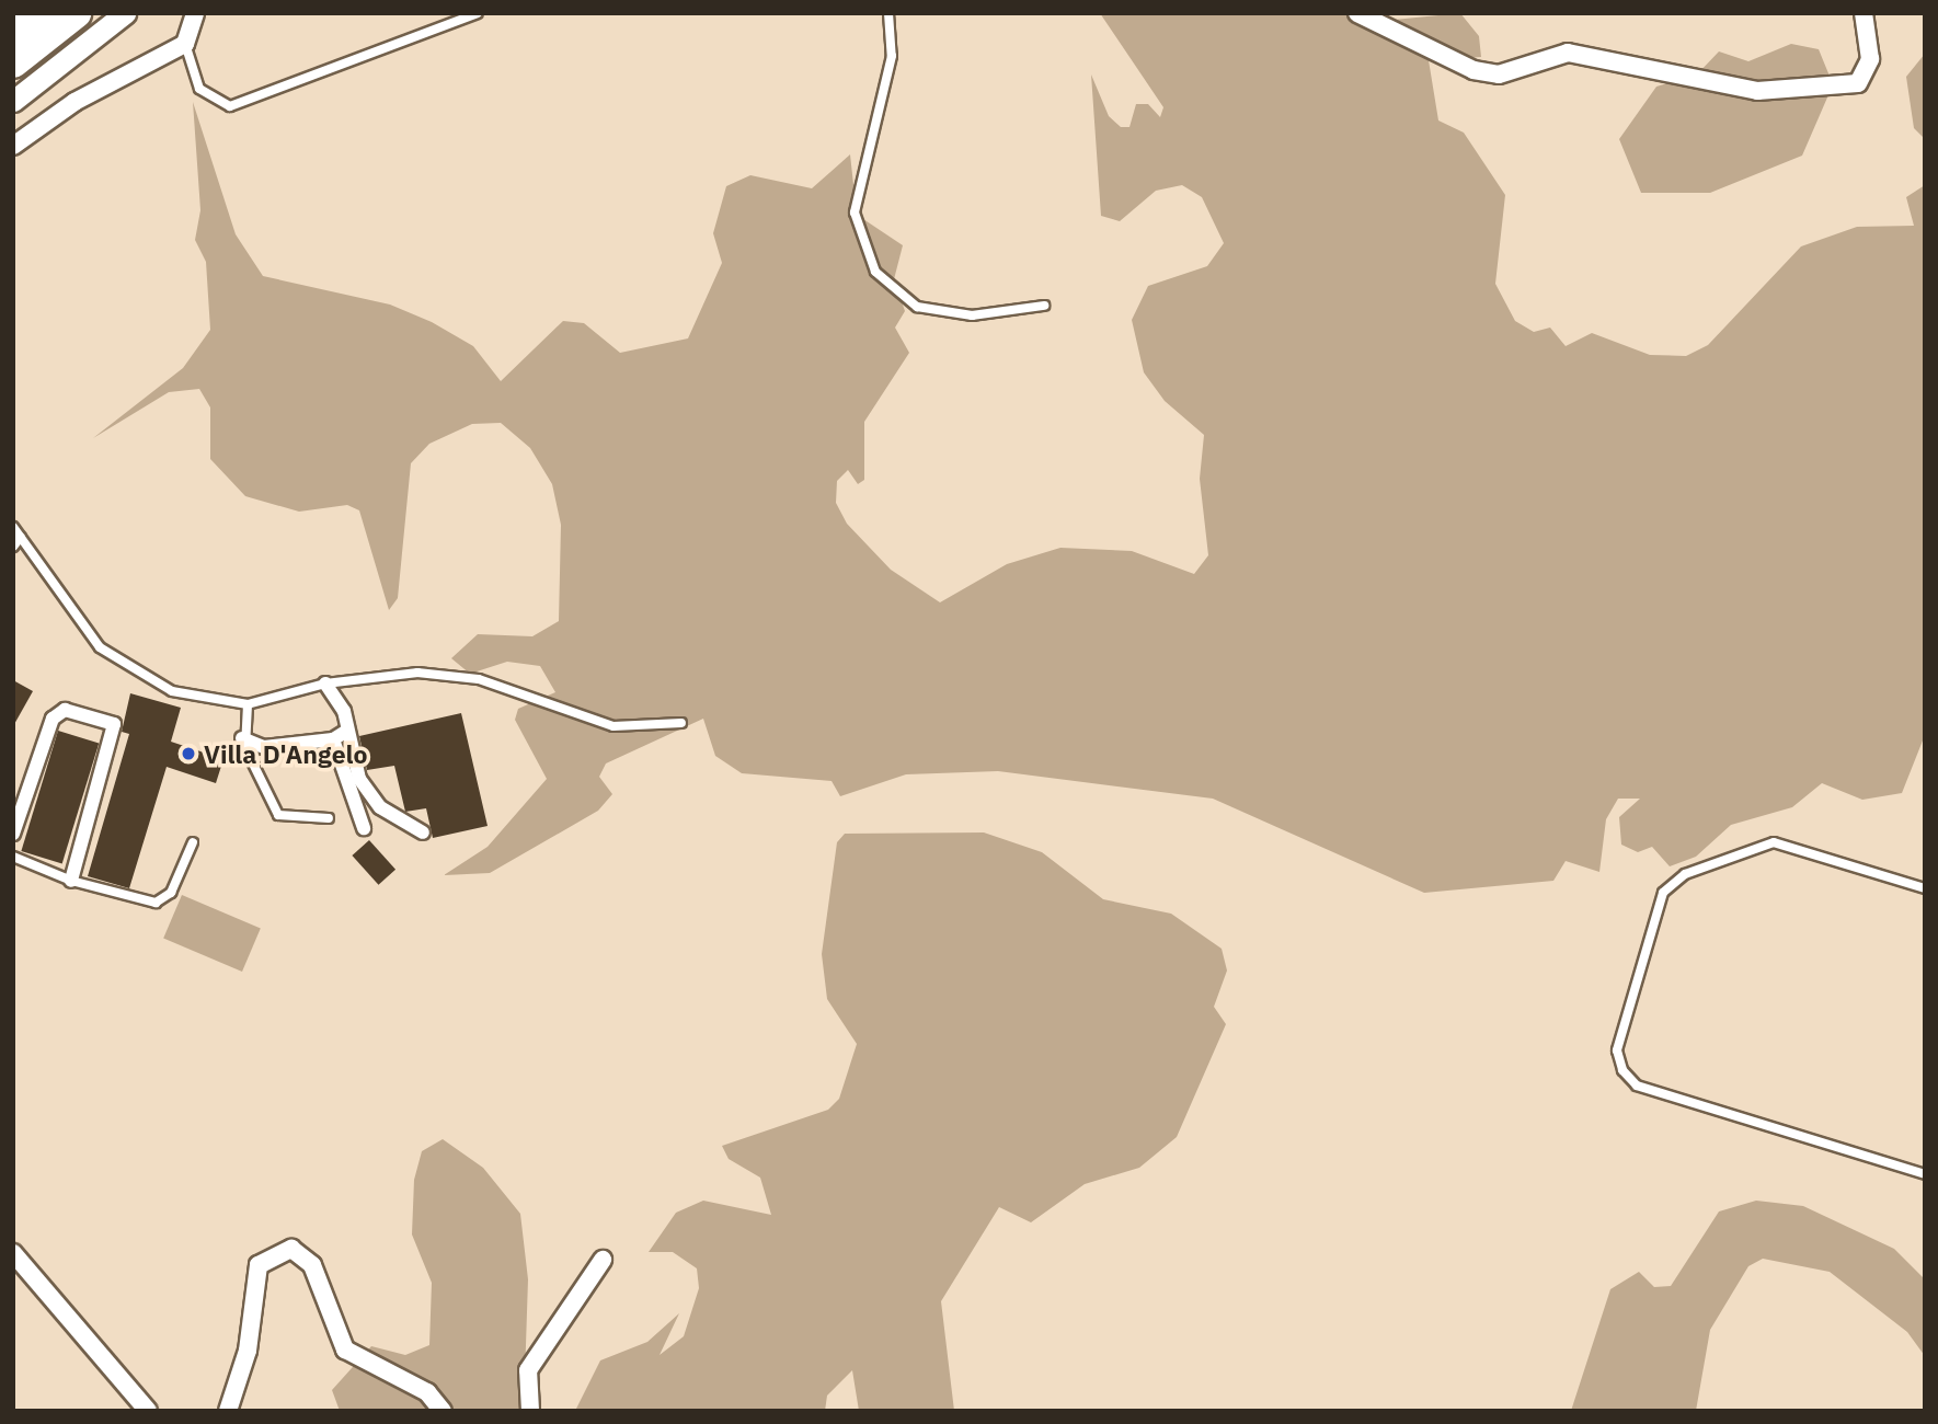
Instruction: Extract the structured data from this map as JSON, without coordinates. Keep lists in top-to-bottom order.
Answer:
{
  "places": ["Villa D'Angelo"]
}
